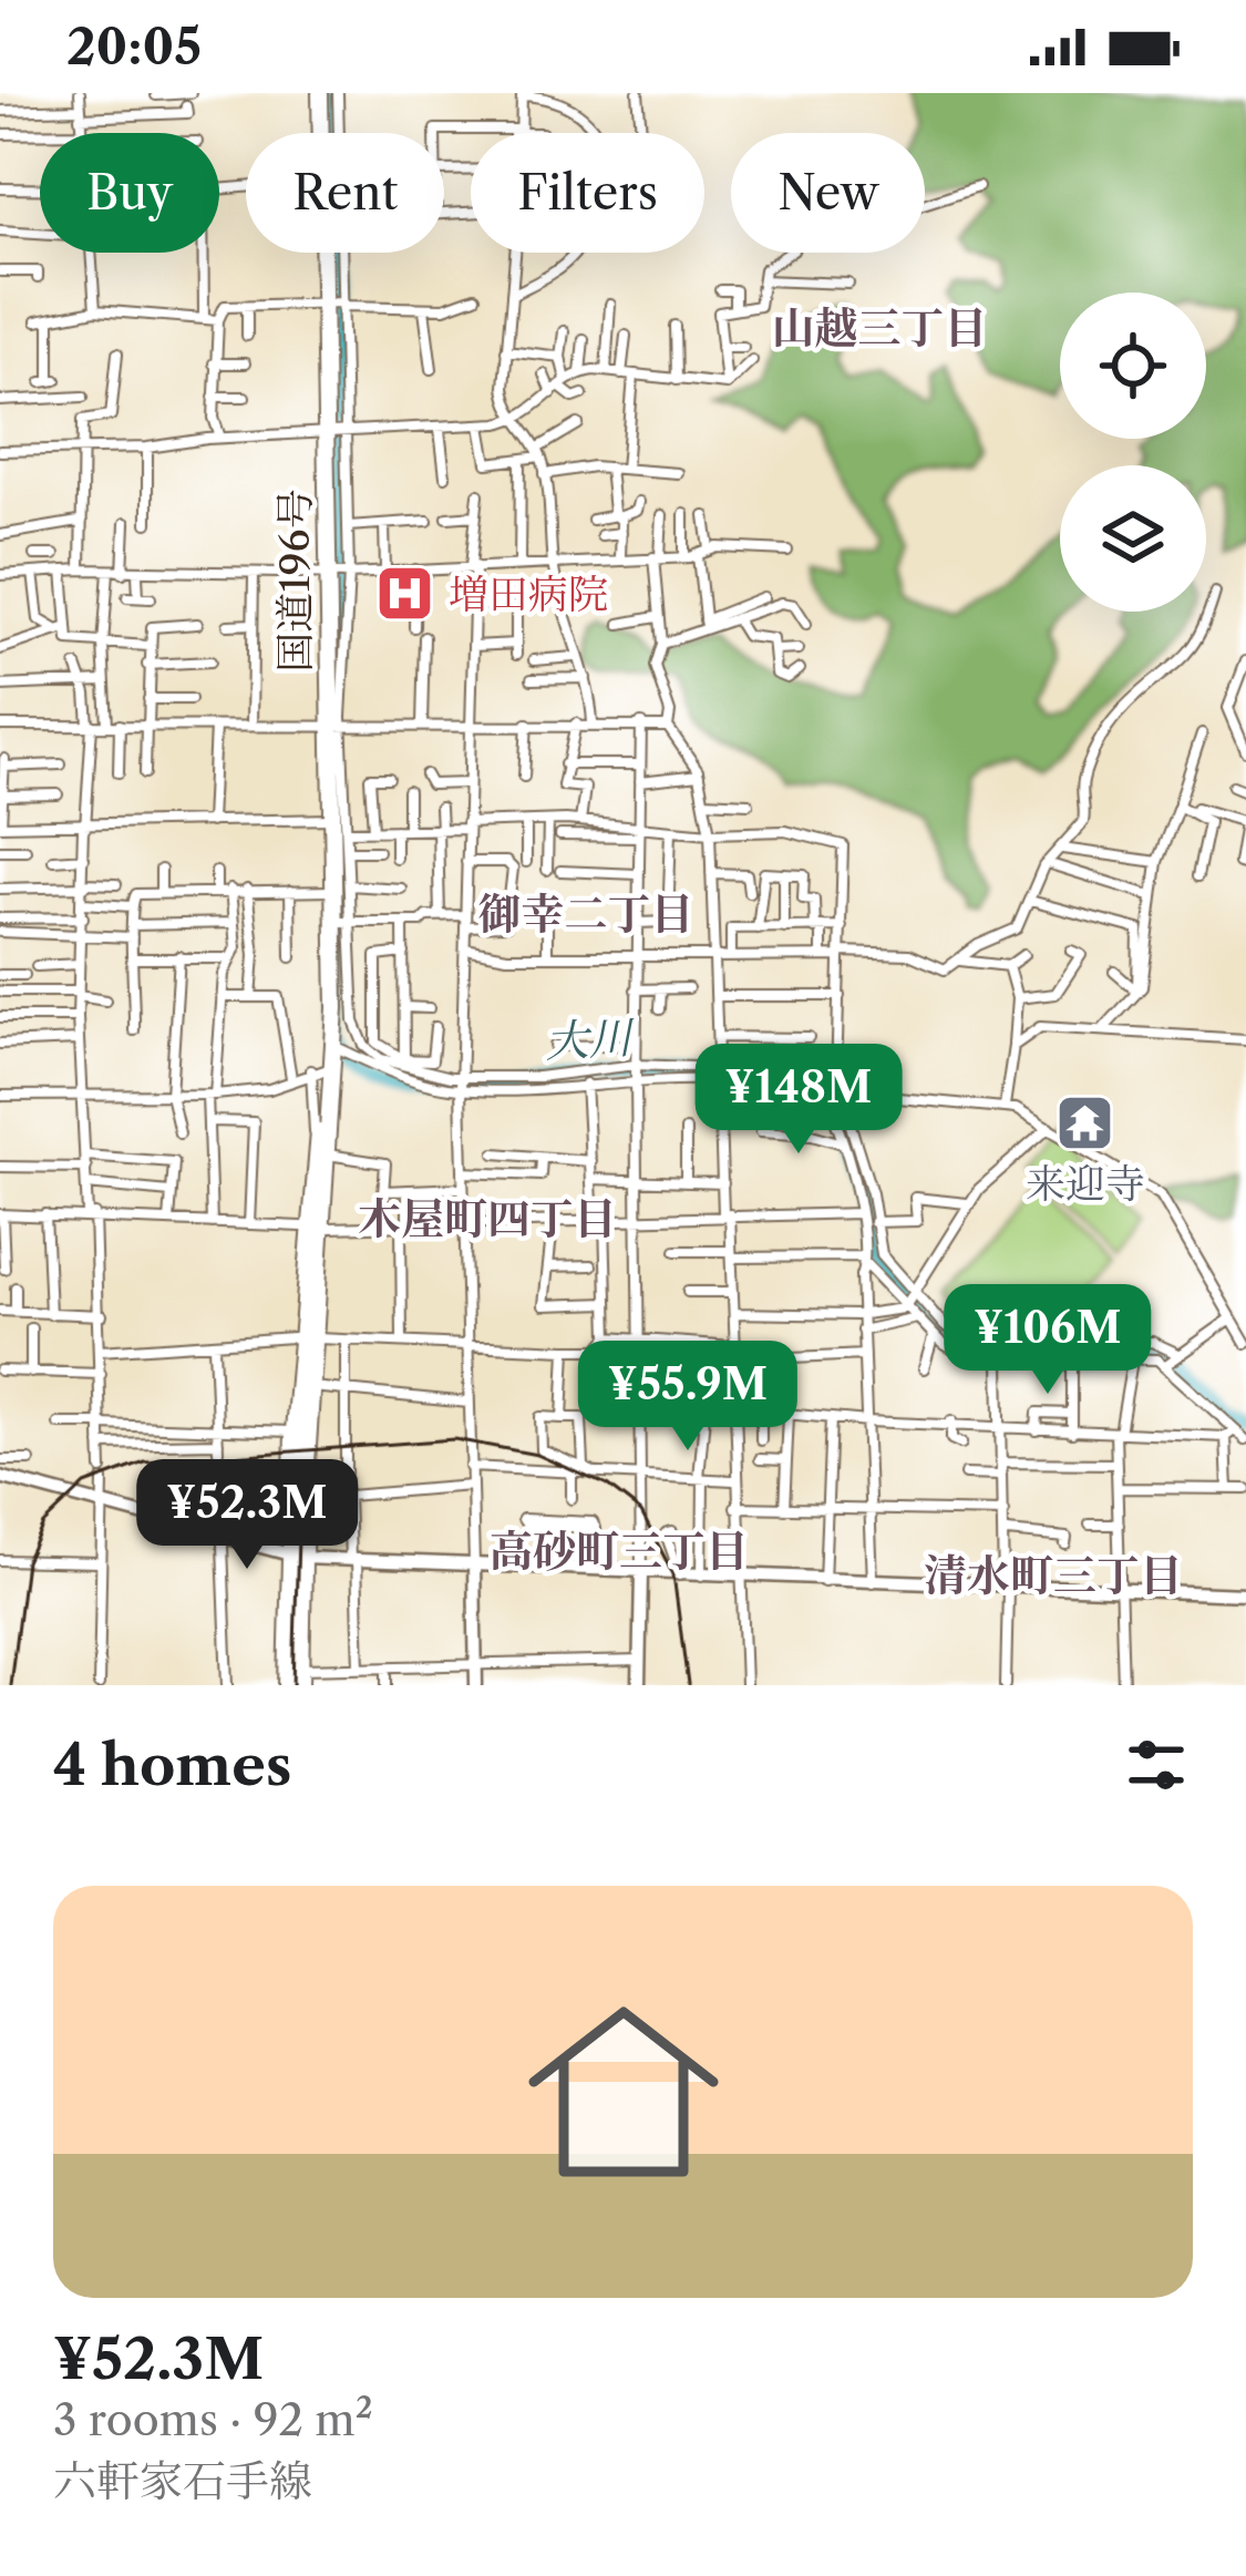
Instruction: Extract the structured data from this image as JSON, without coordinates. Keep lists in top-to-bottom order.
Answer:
{
  "streets": {
    "highway": ["国道196号"]
  },
  "districts": [
    "山越三丁目",
    "御幸二丁目",
    "木屋町四丁目",
    "高砂町三丁目",
    "清水町三丁目"
  ],
  "water": ["大川"],
  "places": {
    "hospital": ["増田病院"],
    "temple": ["来迎寺"]
  },
  "page": {
    "status": "20:05",
    "chip": [
      "Buy",
      "Rent",
      "Filters",
      "New"
    ],
    "price": [
      "¥148M",
      "¥106M",
      "¥55.9M",
      "¥52.3M"
    ],
    "heading": "4 homes",
    "list": [
      {
        "name": "¥52.3M",
        "note": "3 rooms · 92 m² · 六軒家石手線"
      }
    ]
  }
}
